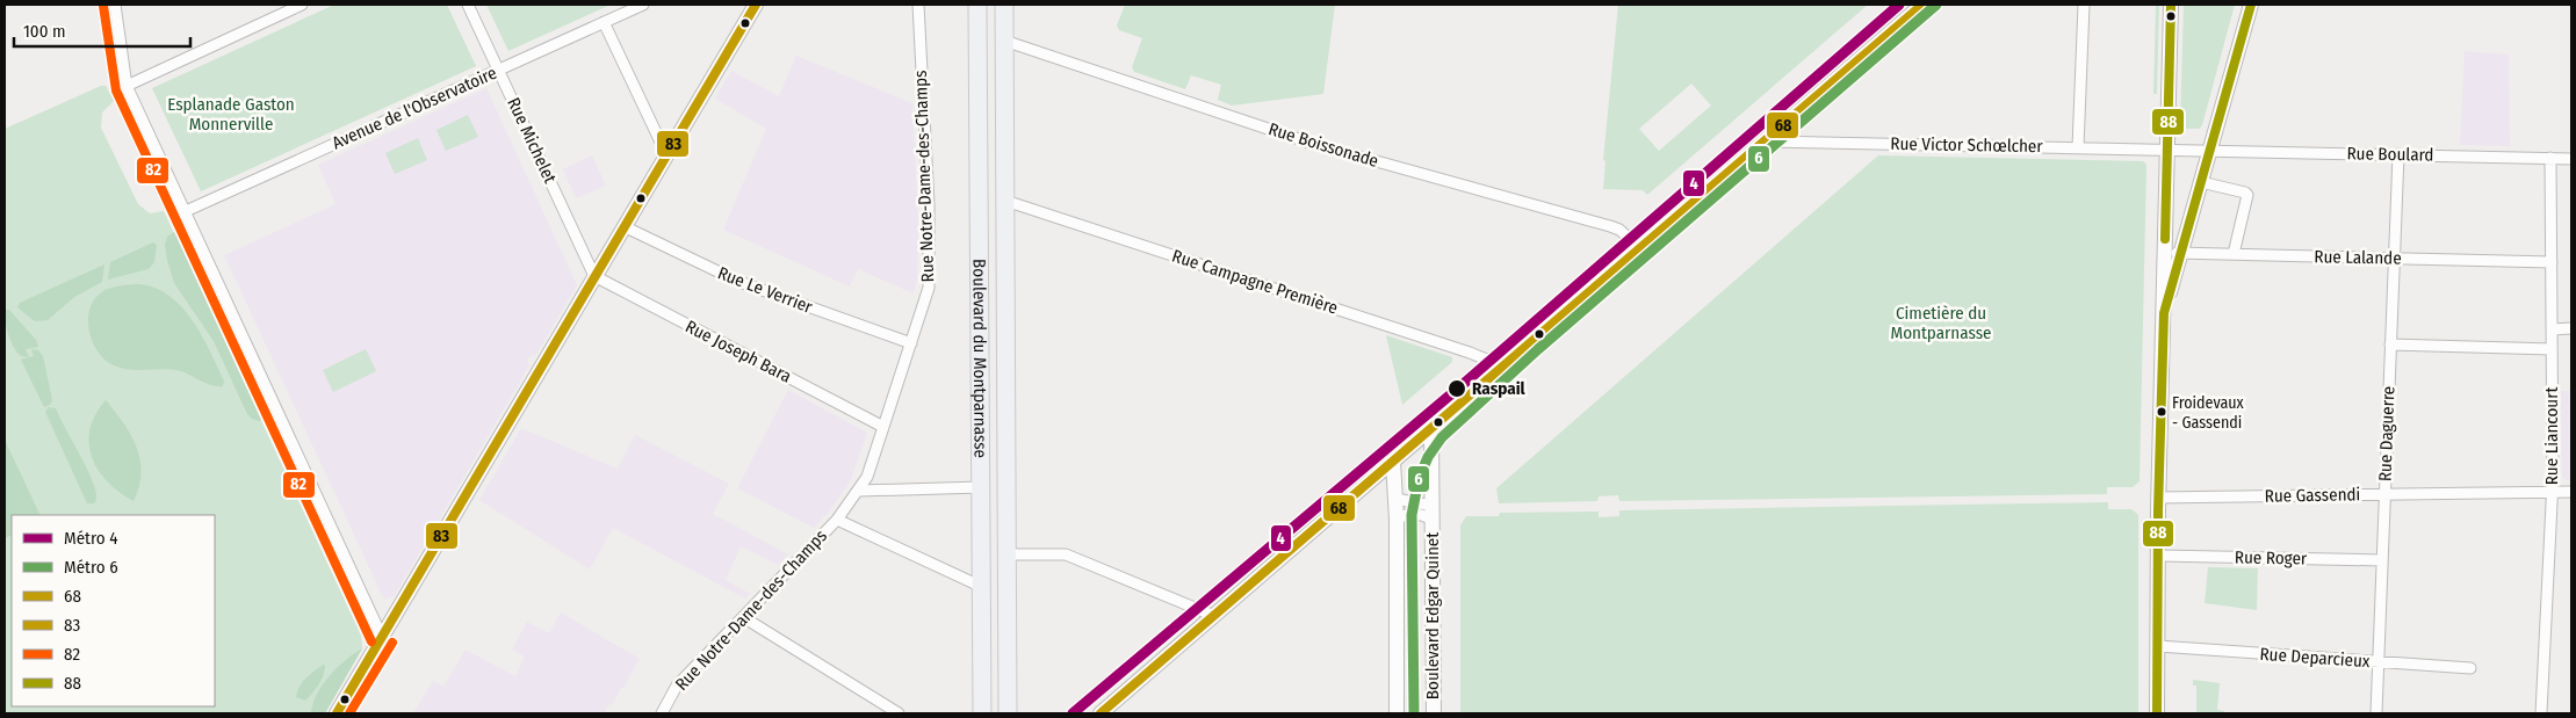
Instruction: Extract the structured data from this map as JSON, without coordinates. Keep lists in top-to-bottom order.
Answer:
{
  "streets": {
    "main road": ["Boulevard du Montparnasse", "Boulevard Edgar Quinet"],
    "street": [
      "Avenue de l'Observatoire",
      "Rue Michelet",
      "Rue Boissonade",
      "Rue Victor Schœlcher",
      "Rue Boulard",
      "Rue Notre-Dame-des-Champs",
      "Rue Lalande",
      "Rue Campagne Première",
      "Rue Le Verrier",
      "Rue Joseph Bara",
      "Rue Daguerre",
      "Rue Liancourt",
      "Rue Gassendi",
      "Rue Roger",
      "Rue Deparcieux"
    ]
  },
  "crossings": [
    ["Avenue de l'Observatoire", "Rue Michelet"],
    ["Rue Michelet", "Rue Joseph Bara"],
    ["Rue Boissonade", "Boulevard du Montparnasse"],
    ["Rue Victor Schœlcher", "Rue Boulard"],
    ["Rue Boulard", "Rue Daguerre"],
    ["Rue Boulard", "Rue Liancourt"],
    ["Rue Notre-Dame-des-Champs", "Rue Le Verrier"],
    ["Rue Notre-Dame-des-Champs", "Rue Joseph Bara"],
    ["Rue Lalande", "Rue Daguerre"],
    ["Rue Lalande", "Rue Liancourt"],
    ["Rue Campagne Première", "Boulevard du Montparnasse"],
    ["Rue Daguerre", "Rue Gassendi"],
    ["Rue Daguerre", "Rue Roger"],
    ["Rue Daguerre", "Rue Deparcieux"],
    ["Rue Liancourt", "Rue Gassendi"]
  ],
  "parks": ["Esplanade Gaston Monnerville", "Cimetière du Montparnasse"],
  "places": ["Raspail", "Froidevaux - Gassendi"],
  "lines": [
    "metro line 4",
    "metro line 6",
    "transit line 68",
    "transit line 83",
    "transit line 88",
    "transit line 82"
  ],
  "legend": [
    "Métro 4",
    "Métro 6",
    "68",
    "83",
    "82",
    "88"
  ],
  "scale_bar": "100 m"
}
